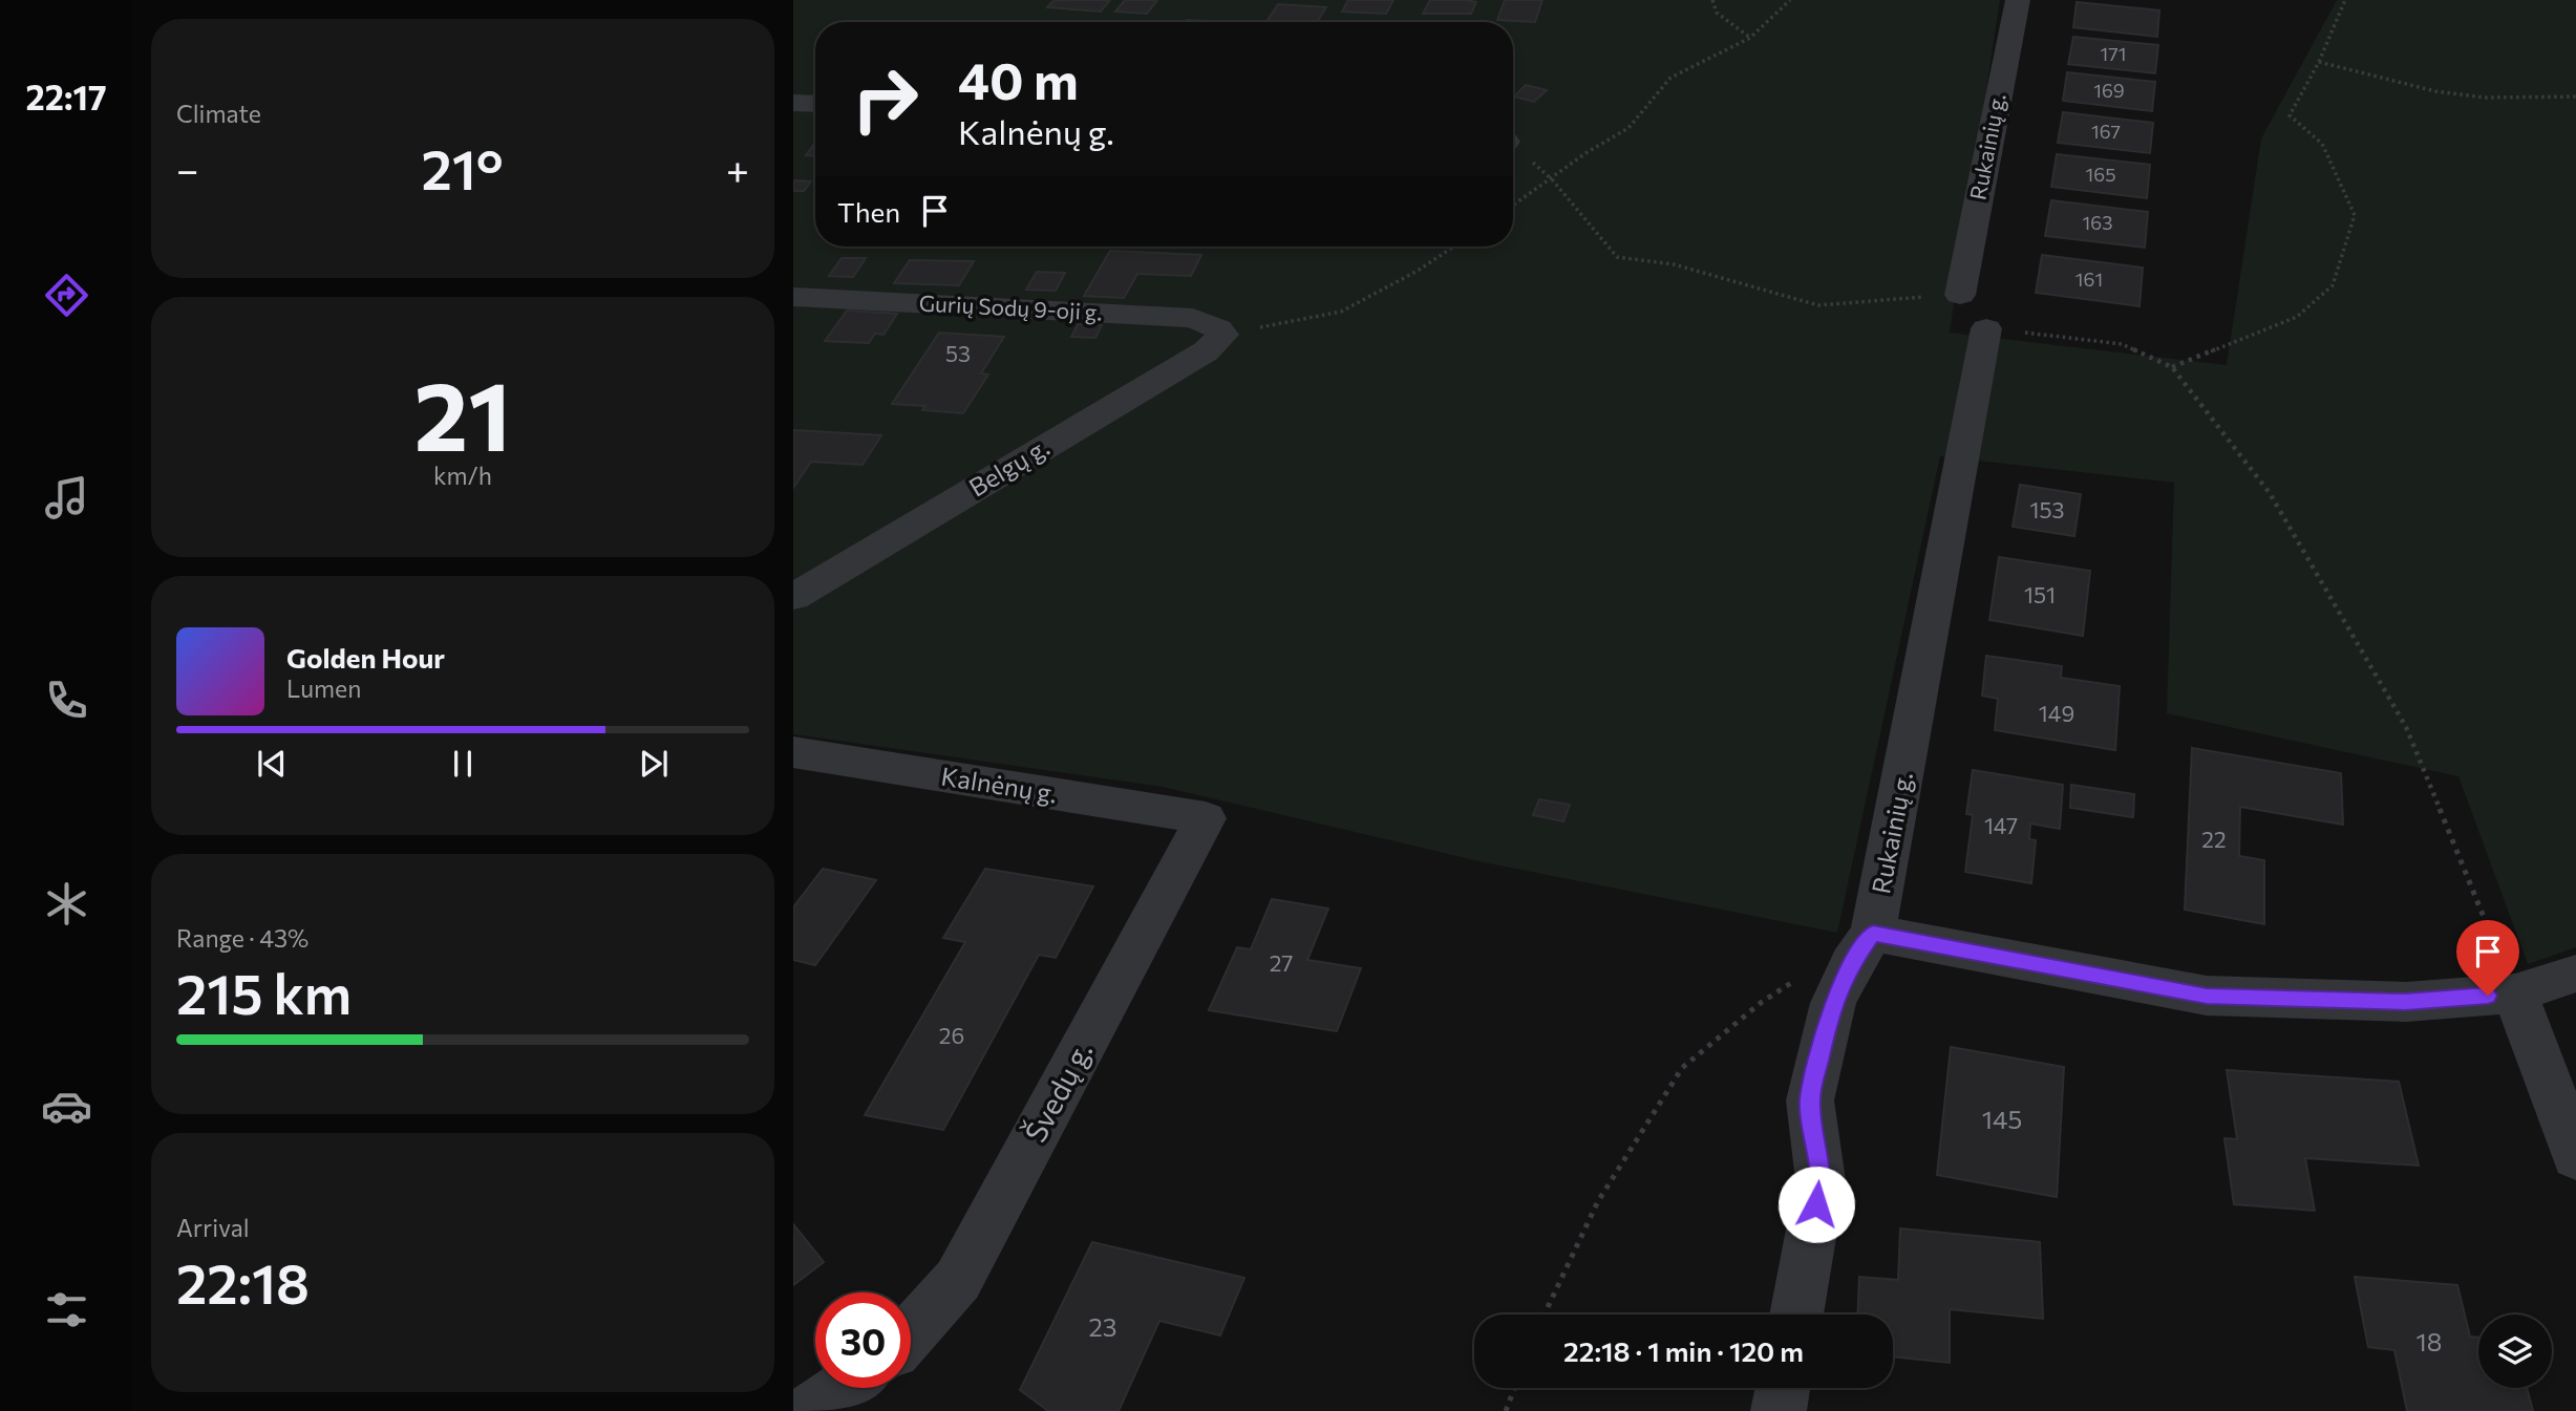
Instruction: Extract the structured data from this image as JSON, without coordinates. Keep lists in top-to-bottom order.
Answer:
{
  "streets": {
    "street": [
      "Rukainių g.",
      "Gurių Sodų 9-oji g.",
      "Belgų g.",
      "Kalnėnų g.",
      "Švedų g."
    ]
  },
  "crossings": [
    ["Gurių Sodų 9-oji g.", "Belgų g."],
    ["Kalnėnų g.", "Švedų g."]
  ],
  "house_numbers": [
    "171",
    "169",
    "167",
    "165",
    "163",
    "161",
    "53",
    "153",
    "151",
    "149",
    "147",
    "22",
    "27",
    "26",
    "145",
    "23",
    "18"
  ],
  "page": {
    "tabs": "22:17",
    "tile": [
      "Climate",
      ["21", "km/h"],
      ["Range · 43%", "215 km"],
      ["Arrival", "22:18"]
    ],
    "turn": ["40 m", "Kalnėnų g."],
    "heat": ["−", "21°", "+"],
    "then": "Then",
    "song": ["Golden Hour", "Lumen"],
    "limit": "30",
    "trip": "22:18 · 1 min · 120 m"
  }
}
